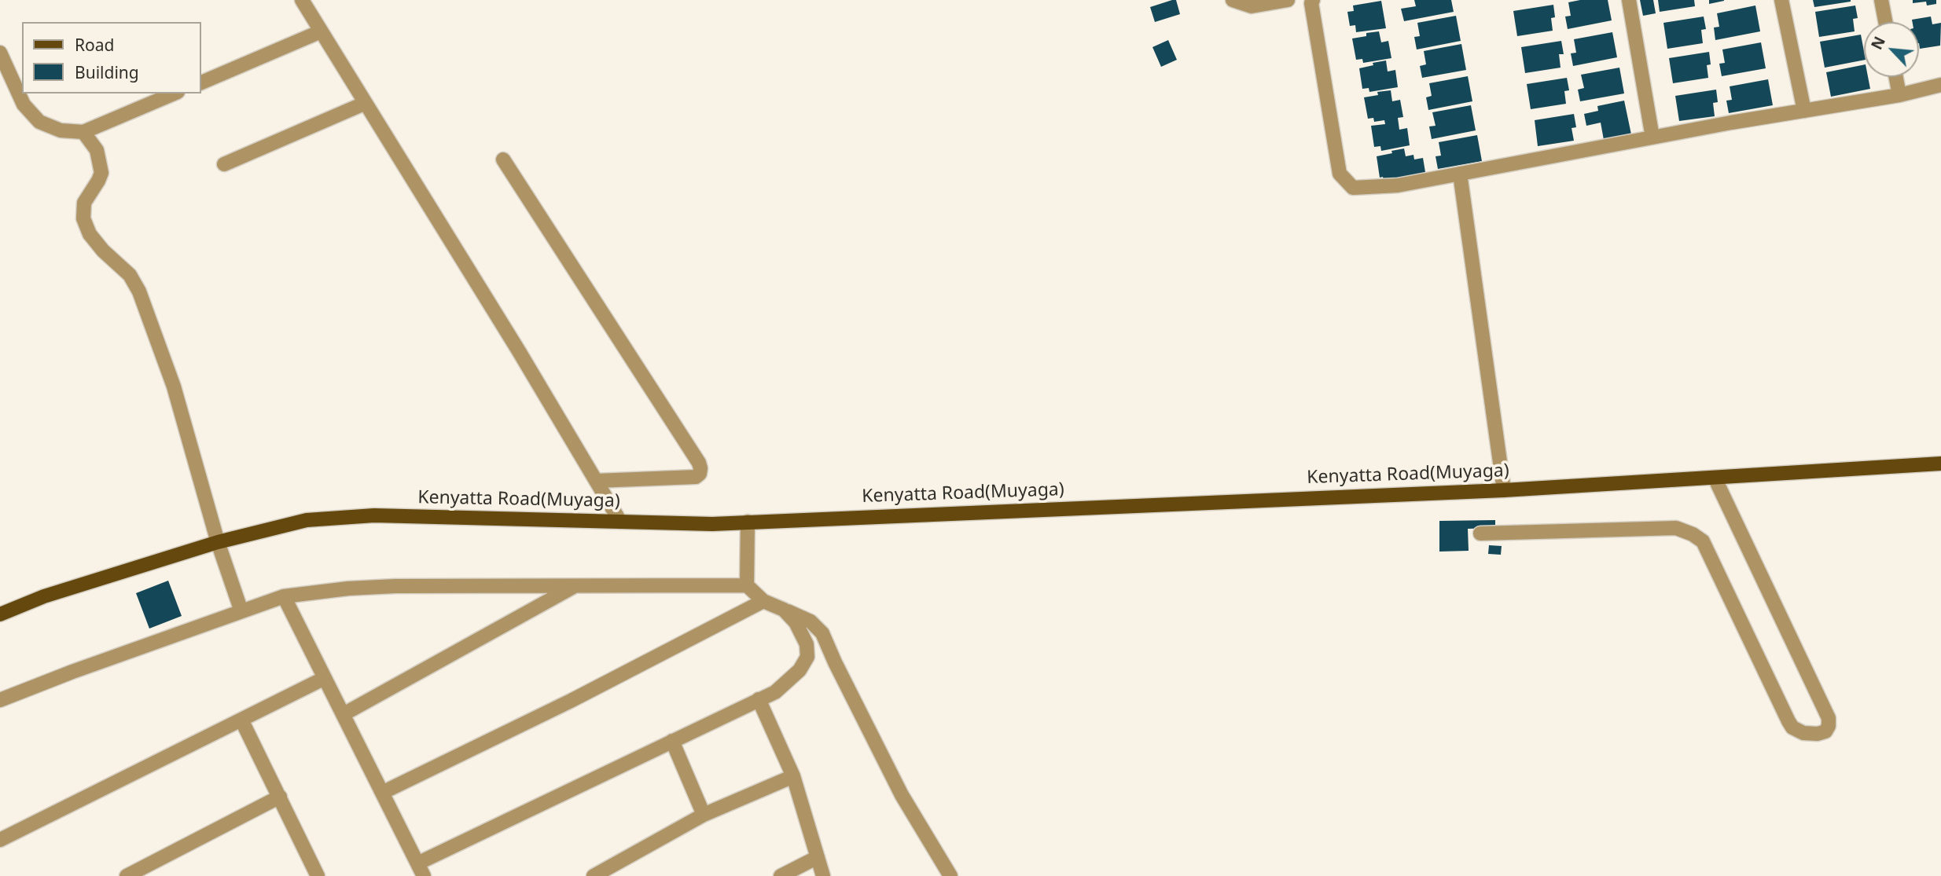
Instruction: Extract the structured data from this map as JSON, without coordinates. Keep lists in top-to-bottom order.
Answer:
{
  "streets": {
    "main road": ["Kenyatta Road(Muyaga)"]
  },
  "legend": ["Road", "Building"],
  "north": "top left"
}
